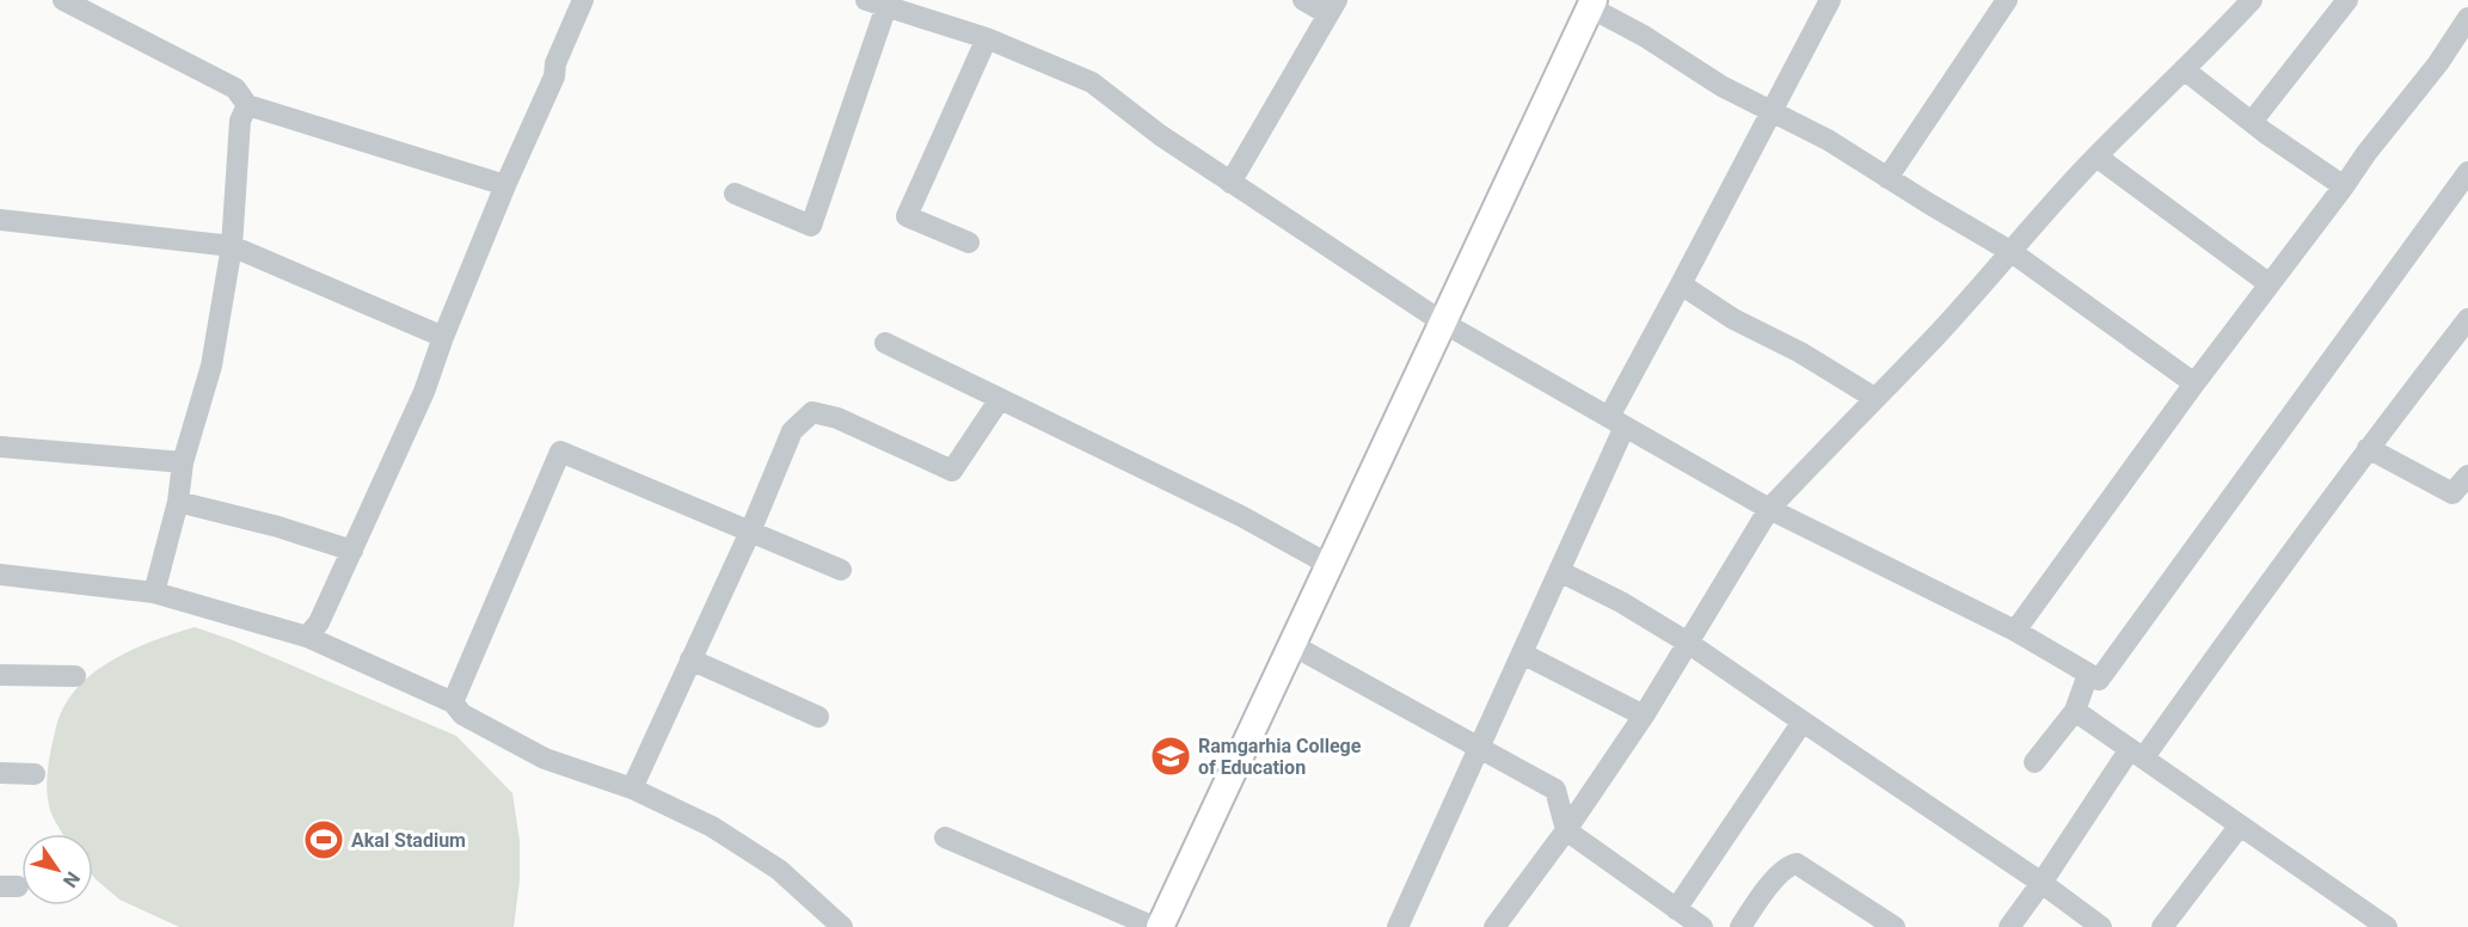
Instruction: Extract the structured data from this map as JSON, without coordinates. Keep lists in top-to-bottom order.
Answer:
{
  "places": {
    "school or university": ["Ramgarhia College of Education"],
    "sports": ["Akal Stadium"]
  },
  "north": "bottom right"
}
